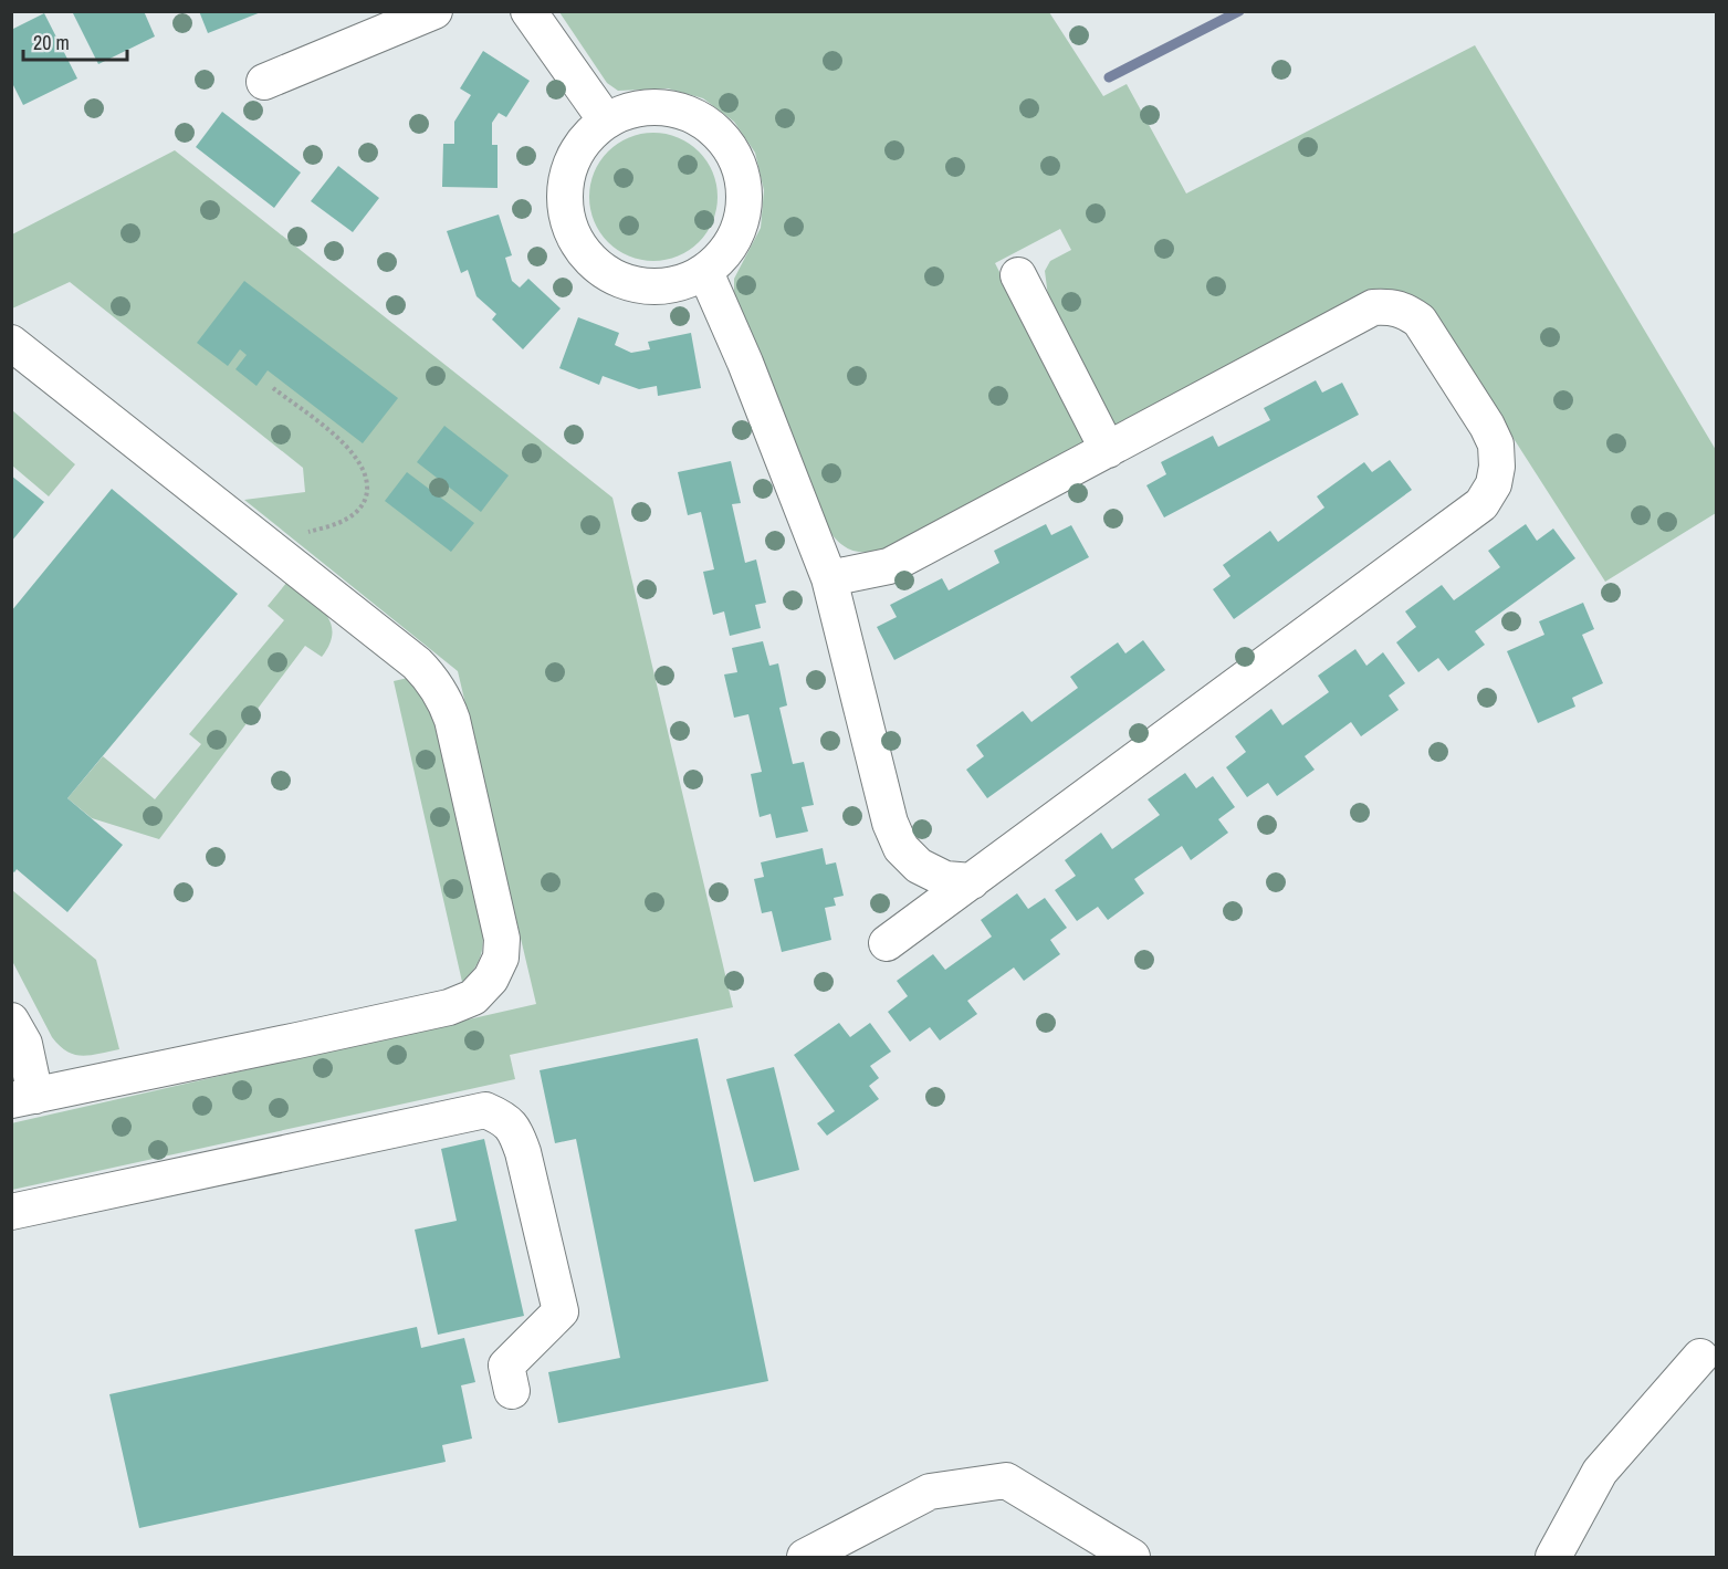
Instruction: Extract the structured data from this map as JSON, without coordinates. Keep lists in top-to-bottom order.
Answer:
{
  "scale_bar": "20 m"
}
